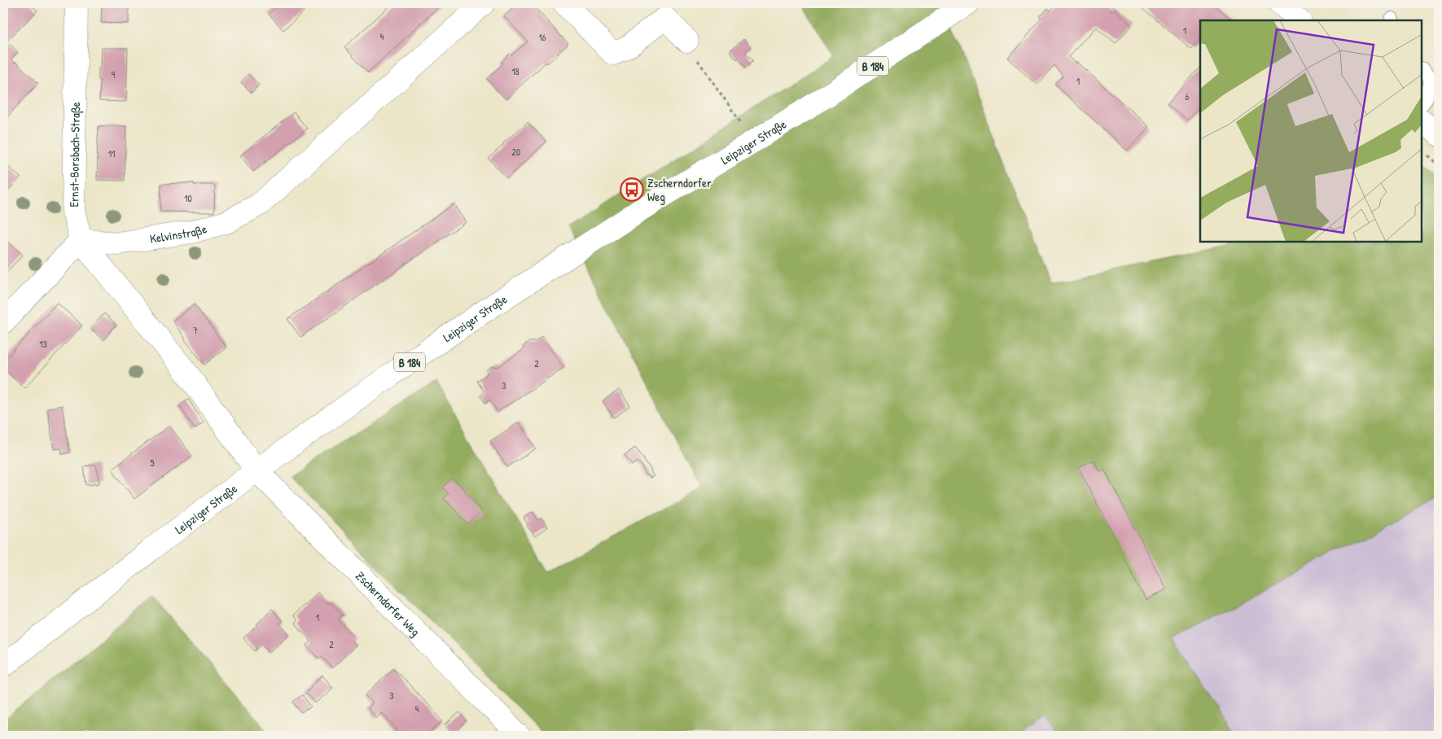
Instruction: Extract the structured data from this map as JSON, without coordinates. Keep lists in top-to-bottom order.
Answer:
{
  "streets": {
    "street": [
      "B 184",
      "Leipziger Straße",
      "Ernst-Borsbach-Straße",
      "Kelvinstraße",
      "Zscherndorfer Weg"
    ]
  },
  "crossings": [
    ["Leipziger Straße", "Zscherndorfer Weg"],
    ["Ernst-Borsbach-Straße", "Kelvinstraße"]
  ],
  "places": {
    "bus stop": ["Zscherndorfer Weg"]
  },
  "house_numbers": [
    "1",
    "4",
    "16",
    "18",
    "9",
    "1",
    "6",
    "20",
    "11",
    "10",
    "7",
    "13",
    "2",
    "3",
    "5",
    "1",
    "2",
    "3",
    "4"
  ]
}
